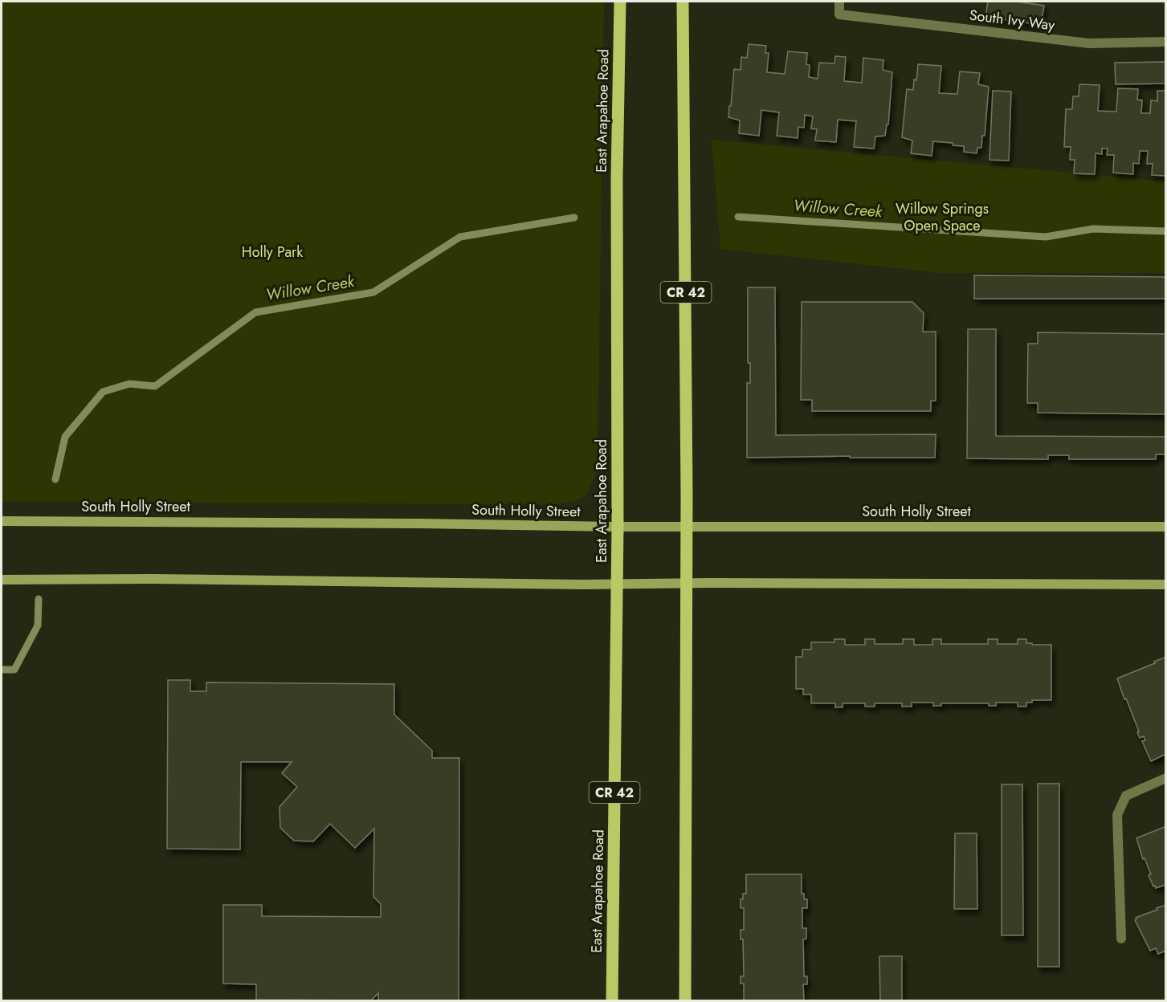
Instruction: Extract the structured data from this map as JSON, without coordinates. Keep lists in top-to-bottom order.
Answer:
{
  "streets": {
    "main road": ["East Arapahoe Road", "CR 42", "South Holly Street"],
    "street": ["South Ivy Way"]
  },
  "crossings": [
    ["East Arapahoe Road", "South Holly Street"],
    ["CR 42", "South Holly Street"]
  ],
  "water": ["Willow Creek"],
  "parks": ["Willow Springs Open Space", "Holly Park"]
}
